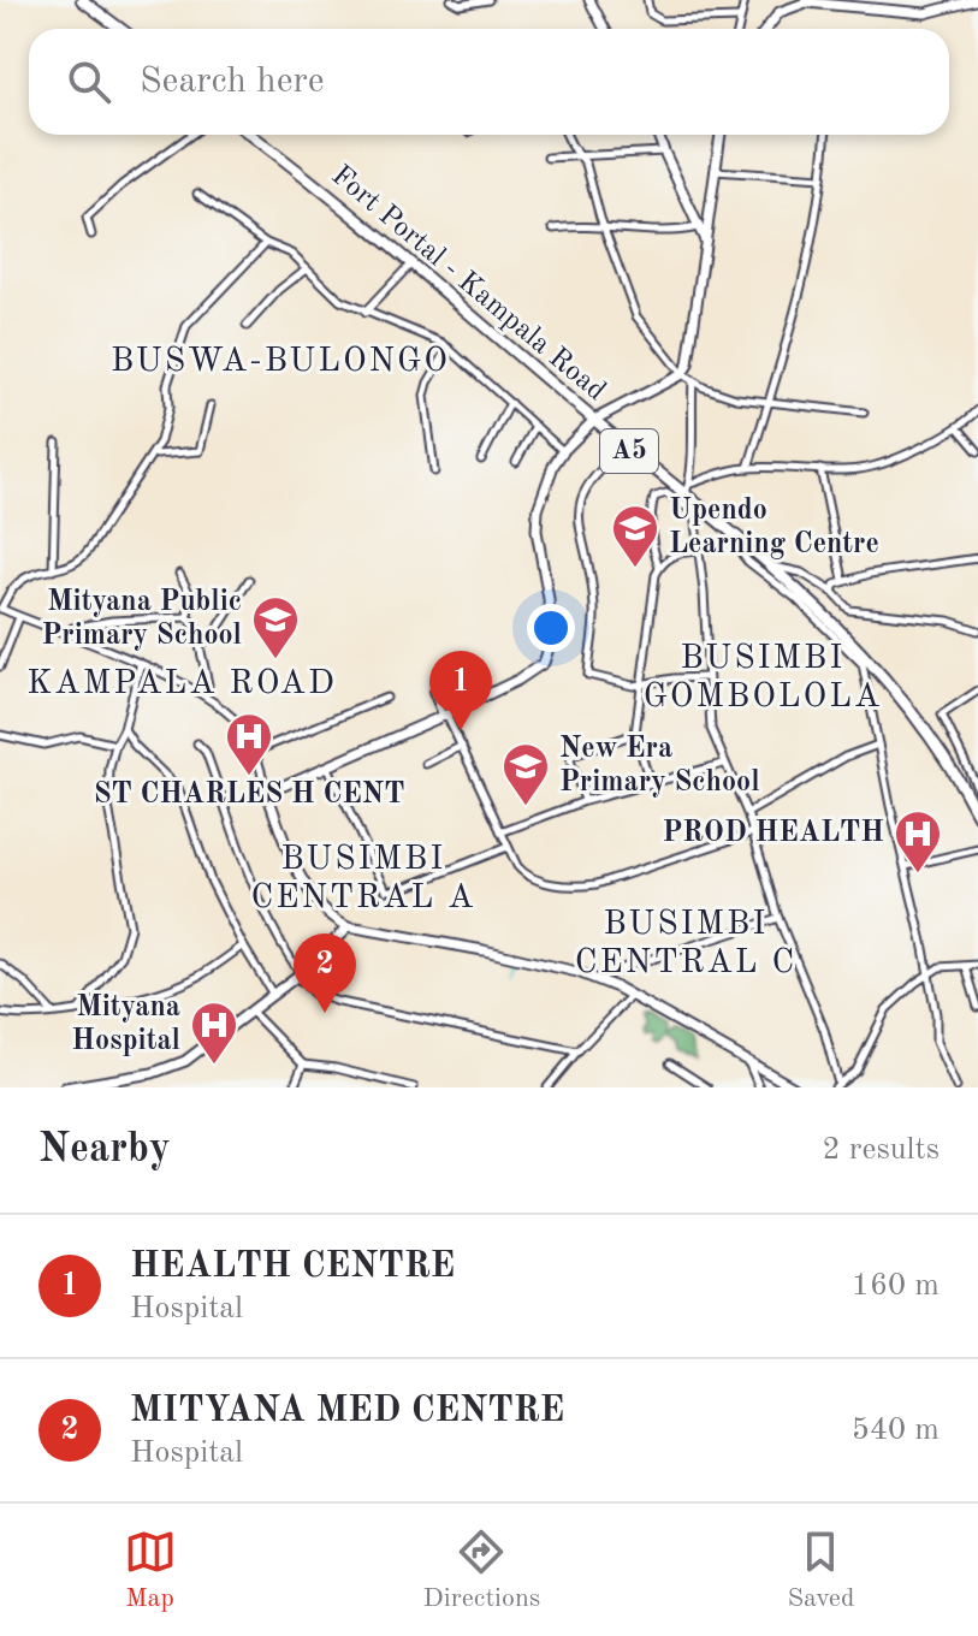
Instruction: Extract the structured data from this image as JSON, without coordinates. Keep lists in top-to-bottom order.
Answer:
{
  "streets": {
    "main road": ["Fort Portal - Kampala Road", "A5"]
  },
  "districts": [
    "BUSWA-BULONGO",
    "BUSIMBI GOMBOLOLA",
    "KAMPALA ROAD",
    "BUSIMBI CENTRAL A",
    "BUSIMBI CENTRAL C"
  ],
  "places": {
    "school or university": ["Upendo Learning Centre", "Mityana Public Primary School", "New Era Primary School"],
    "hospital": ["ST CHARLES H CENT", "PROD HEALTH", "Mityana Hospital"]
  },
  "page": {
    "search": "Search here",
    "pins": ["1", "2"],
    "heading": ["Nearby", "2 results"],
    "list": [
      {
        "mark": "1",
        "name": "HEALTH CENTRE",
        "note": "Hospital",
        "value": "160 m"
      },
      {
        "mark": "2",
        "name": "MITYANA MED CENTRE",
        "note": "Hospital",
        "value": "540 m"
      }
    ],
    "nav": ["Map", "Directions", "Saved"]
  }
}
